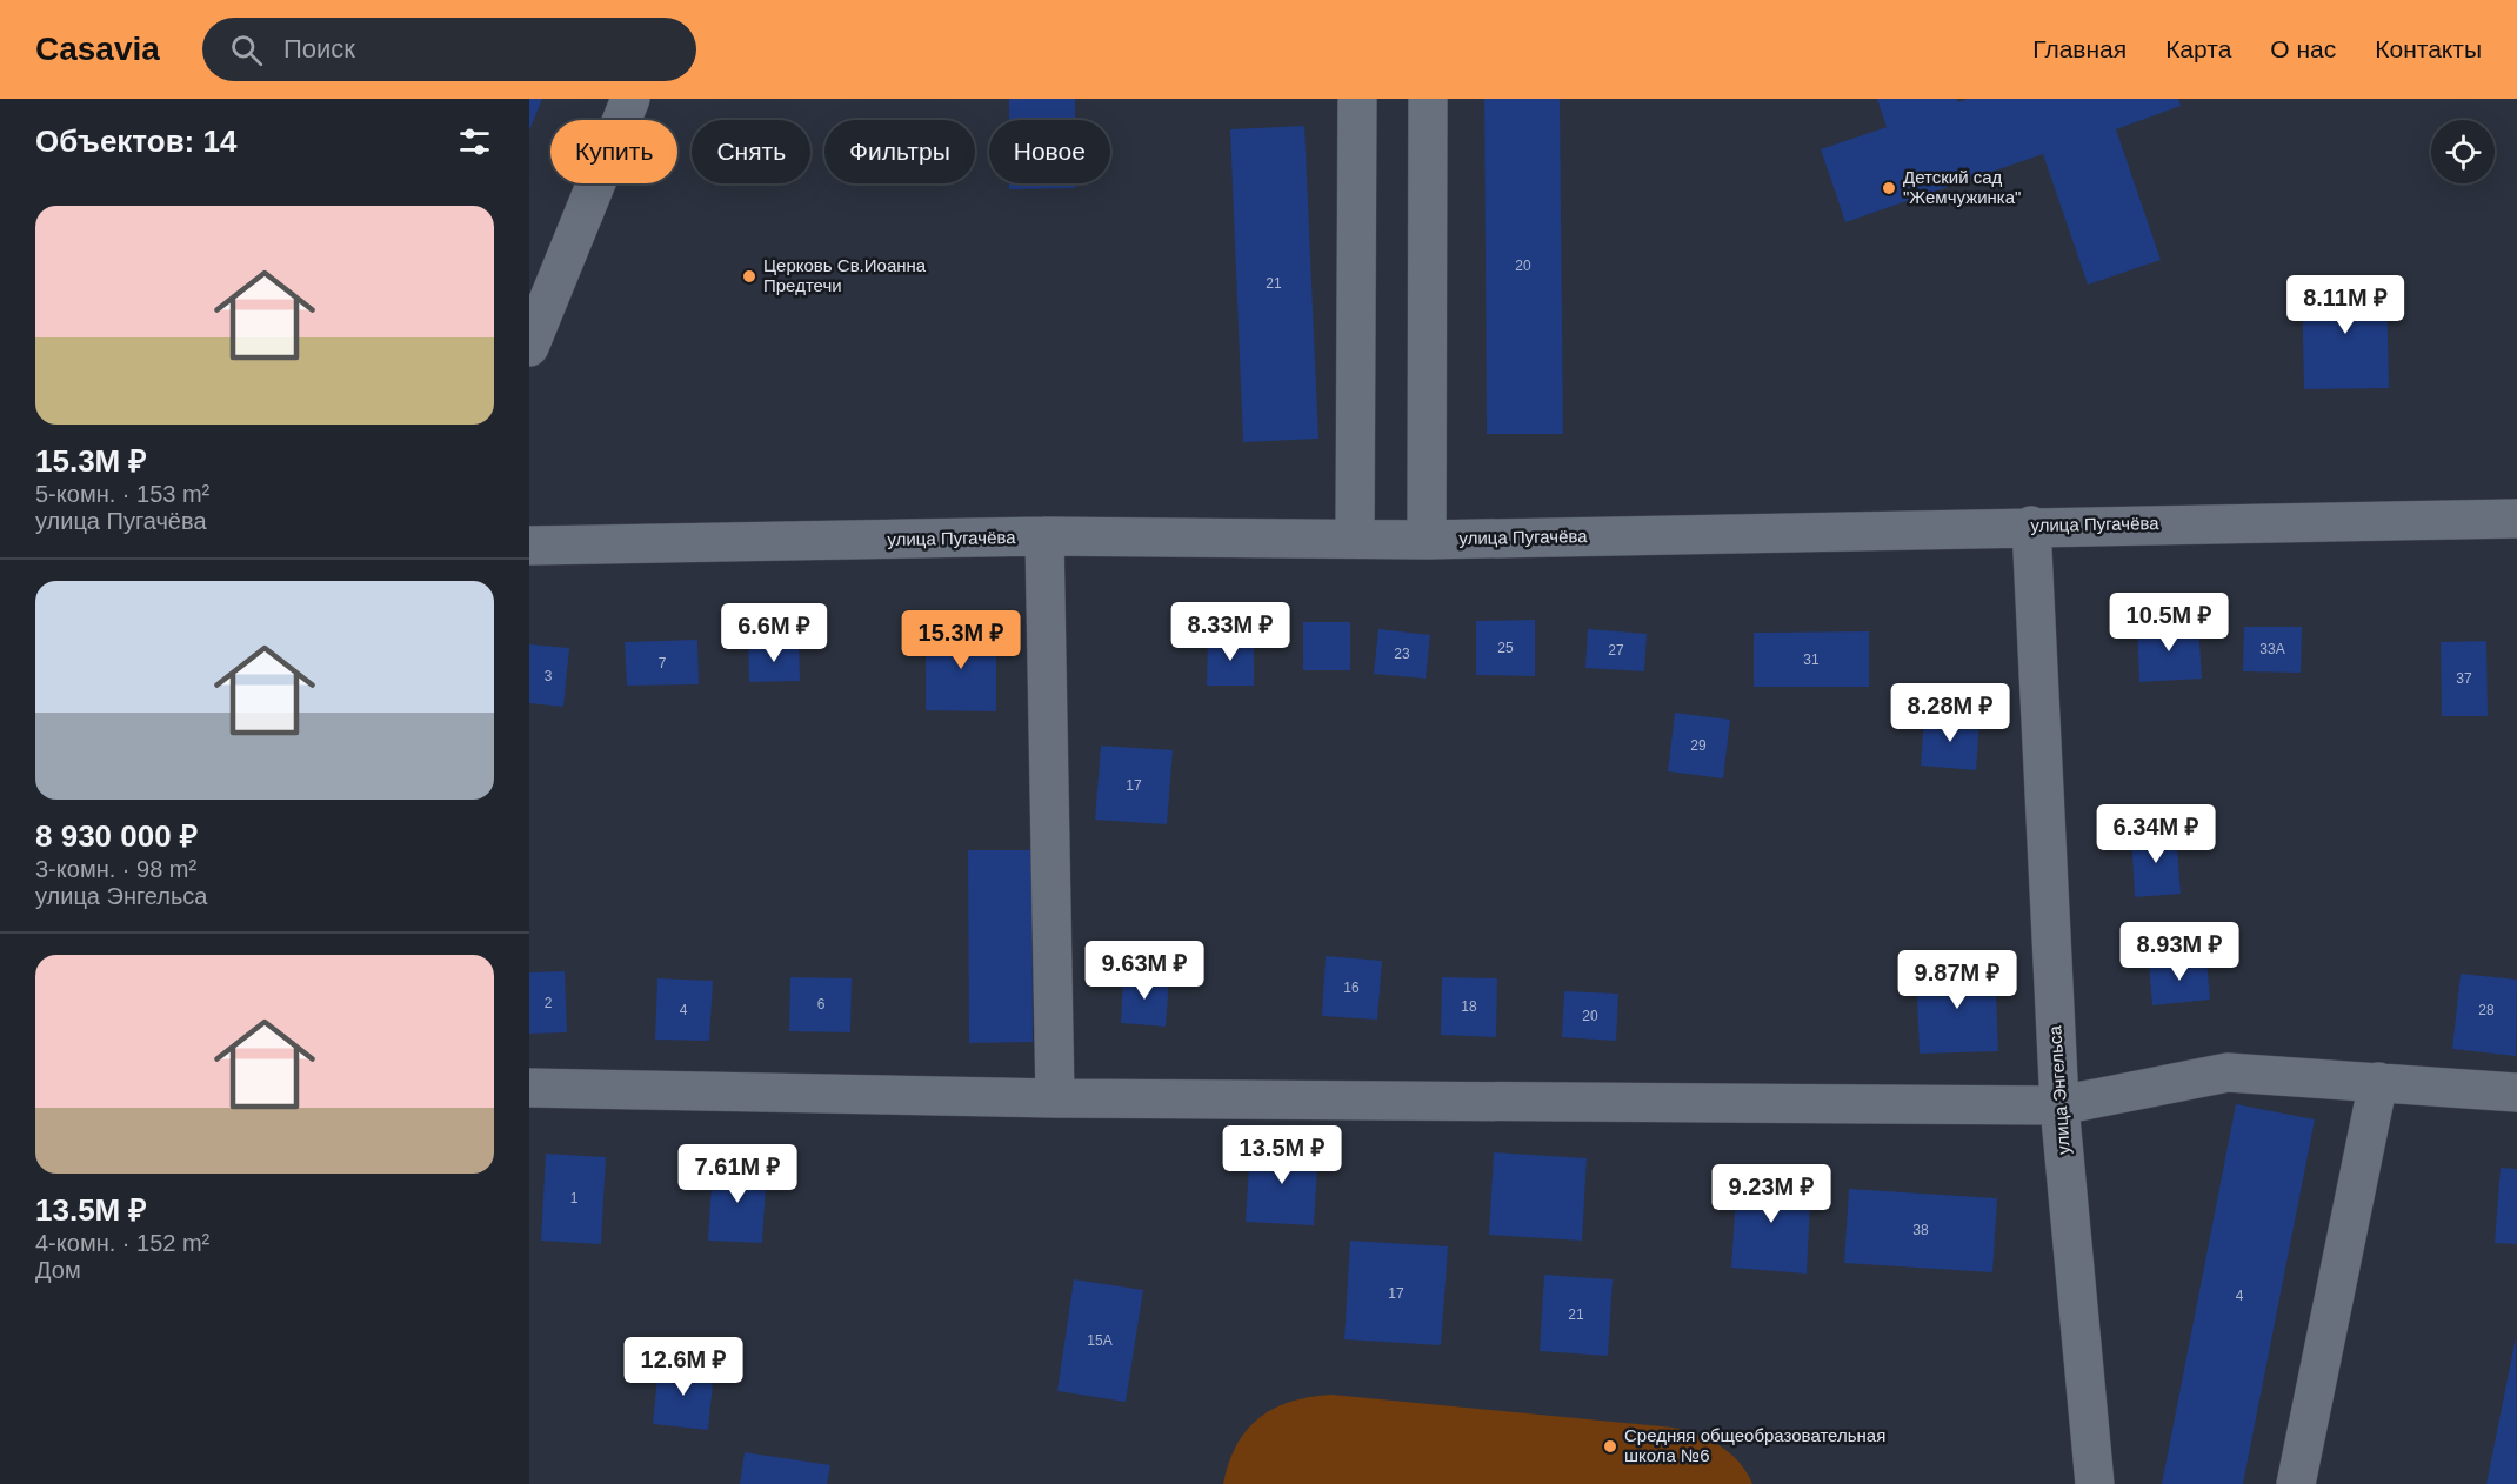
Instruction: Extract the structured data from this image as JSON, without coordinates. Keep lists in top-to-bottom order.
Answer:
{
  "streets": {
    "street": ["улица Пугачёва", "улица Энгельса"]
  },
  "crossings": [
    ["улица Пугачёва", "улица Энгельса"]
  ],
  "places": ["Детский сад \"Жемчужинка\"", "Церковь Св.Иоанна Предтечи", "Средняя общеобразовательная школа №6"],
  "house_numbers": [
    "20",
    "21",
    "25",
    "33А",
    "27",
    "23",
    "31",
    "7",
    "3",
    "37",
    "29",
    "17",
    "16",
    "2",
    "6",
    "18",
    "4",
    "28",
    "20",
    "1",
    "38",
    "17",
    "4",
    "21",
    "15А"
  ],
  "page": {
    "header": "Casavia",
    "search": "Поиск",
    "nav": [
      "Главная",
      "Карта",
      "О нас",
      "Контакты"
    ],
    "heading": "Объектов: 14",
    "chip": [
      "Купить",
      "Снять",
      "Фильтры",
      "Новое"
    ],
    "list": [
      {
        "name": "15.3M ₽",
        "note": "5-комн. · 153 m² · улица Пугачёва"
      },
      {
        "name": "8 930 000 ₽",
        "note": "3-комн. · 98 m² · улица Энгельса"
      },
      {
        "name": "13.5M ₽",
        "note": "4-комн. · 152 m² · Дом"
      }
    ],
    "price": [
      "8.11M ₽",
      "10.5M ₽",
      "8.33M ₽",
      "6.6M ₽",
      "15.3M ₽",
      "8.28M ₽",
      "6.34M ₽",
      "8.93M ₽",
      "9.63M ₽",
      "9.87M ₽",
      "13.5M ₽",
      "7.61M ₽",
      "9.23M ₽",
      "12.6M ₽"
    ]
  }
}
